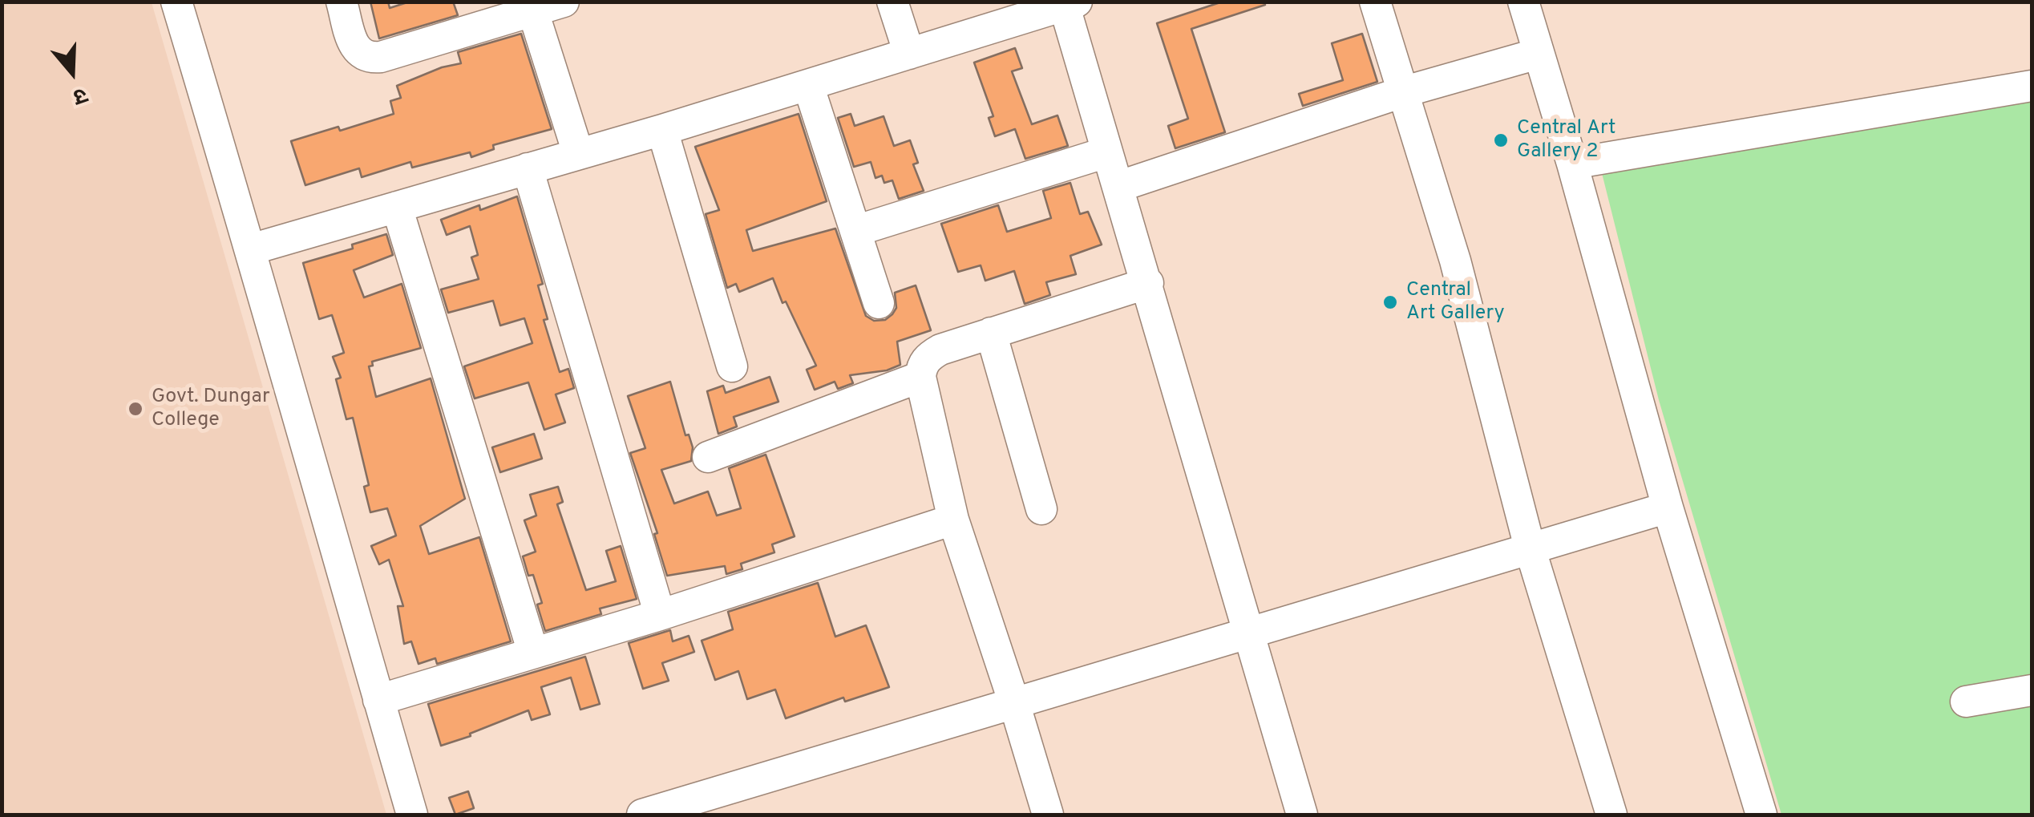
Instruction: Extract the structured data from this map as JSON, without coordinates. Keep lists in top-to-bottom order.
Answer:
{
  "places": ["Central Art Gallery 2", "Central Art Gallery", "Govt. Dungar College"],
  "north": "bottom"
}
